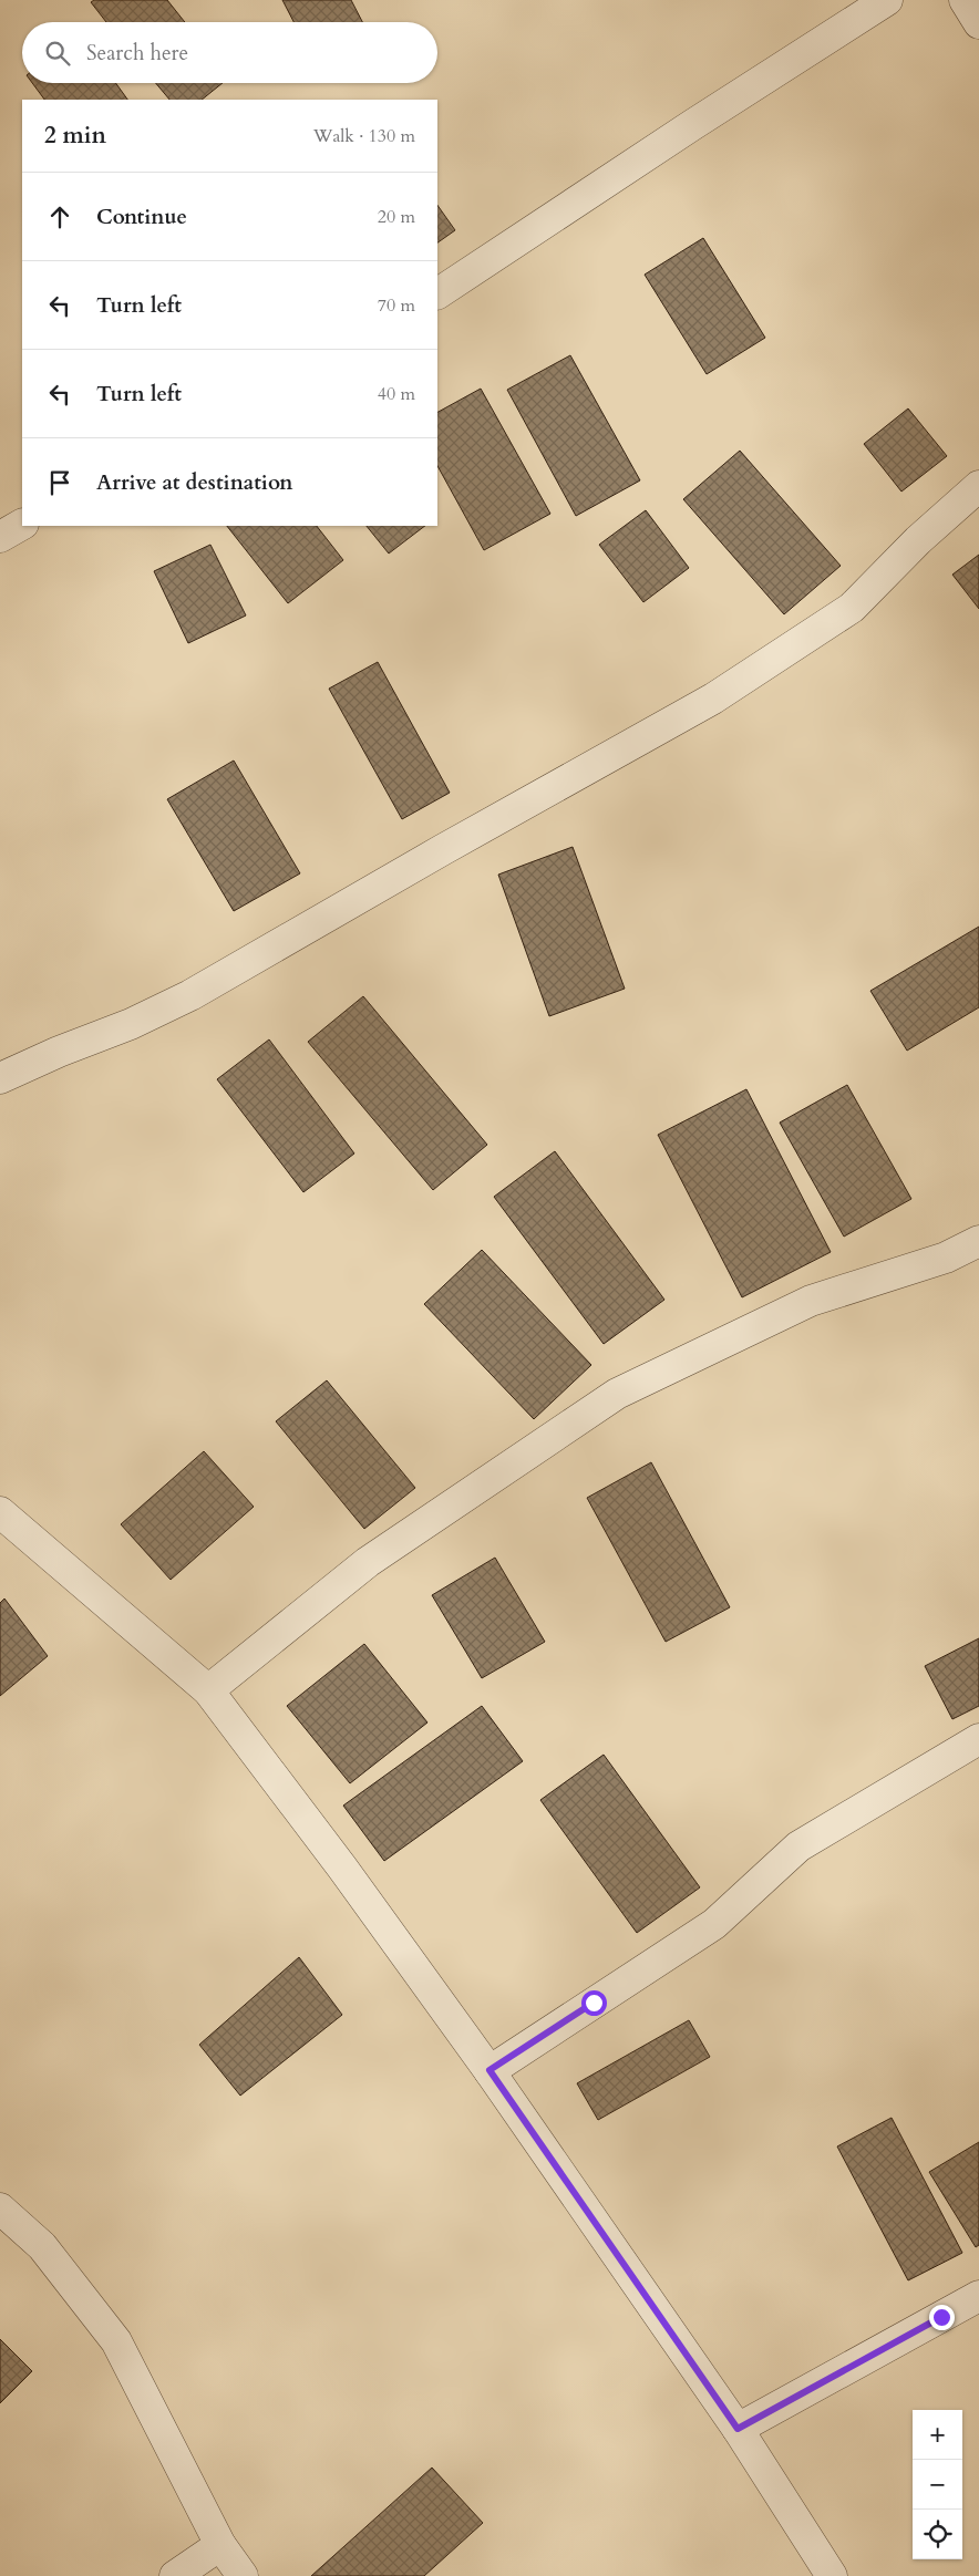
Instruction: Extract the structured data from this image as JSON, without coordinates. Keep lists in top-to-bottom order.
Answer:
{
  "page": {
    "search": "Search here",
    "heading": ["2 min", "Walk · 130 m"],
    "list": [
      ["Continue", "20 m"],
      ["Turn left", "70 m"],
      ["Turn left", "40 m"],
      "Arrive at destination"
    ],
    "map_buttons": ["+", "−"]
  }
}
